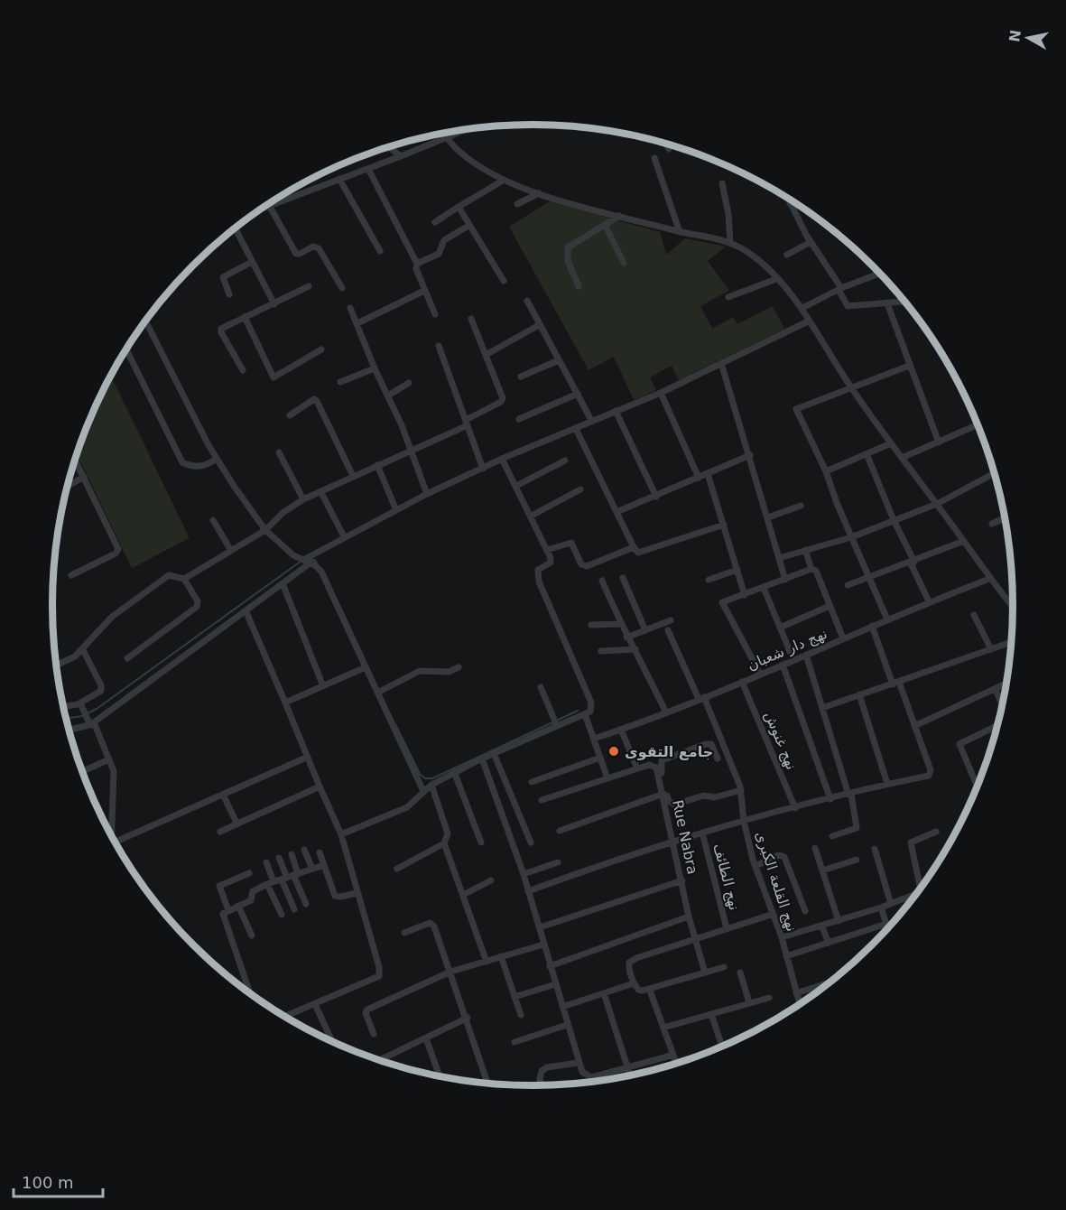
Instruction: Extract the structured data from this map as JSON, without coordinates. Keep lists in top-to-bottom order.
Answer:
{
  "streets": {
    "street": [
      "نهج دار شعبان",
      "نهج غنوش",
      "Rue Nabra",
      "نهج الطائف",
      "نهج القلعة الكبرى"
    ]
  },
  "crossings": [
    ["نهج دار شعبان", "نهج غنوش"],
    ["نهج دار شعبان", "نهج القلعة الكبرى"]
  ],
  "places": ["جامع التقوى"],
  "scale_bar": "100 m",
  "north": "left"
}
